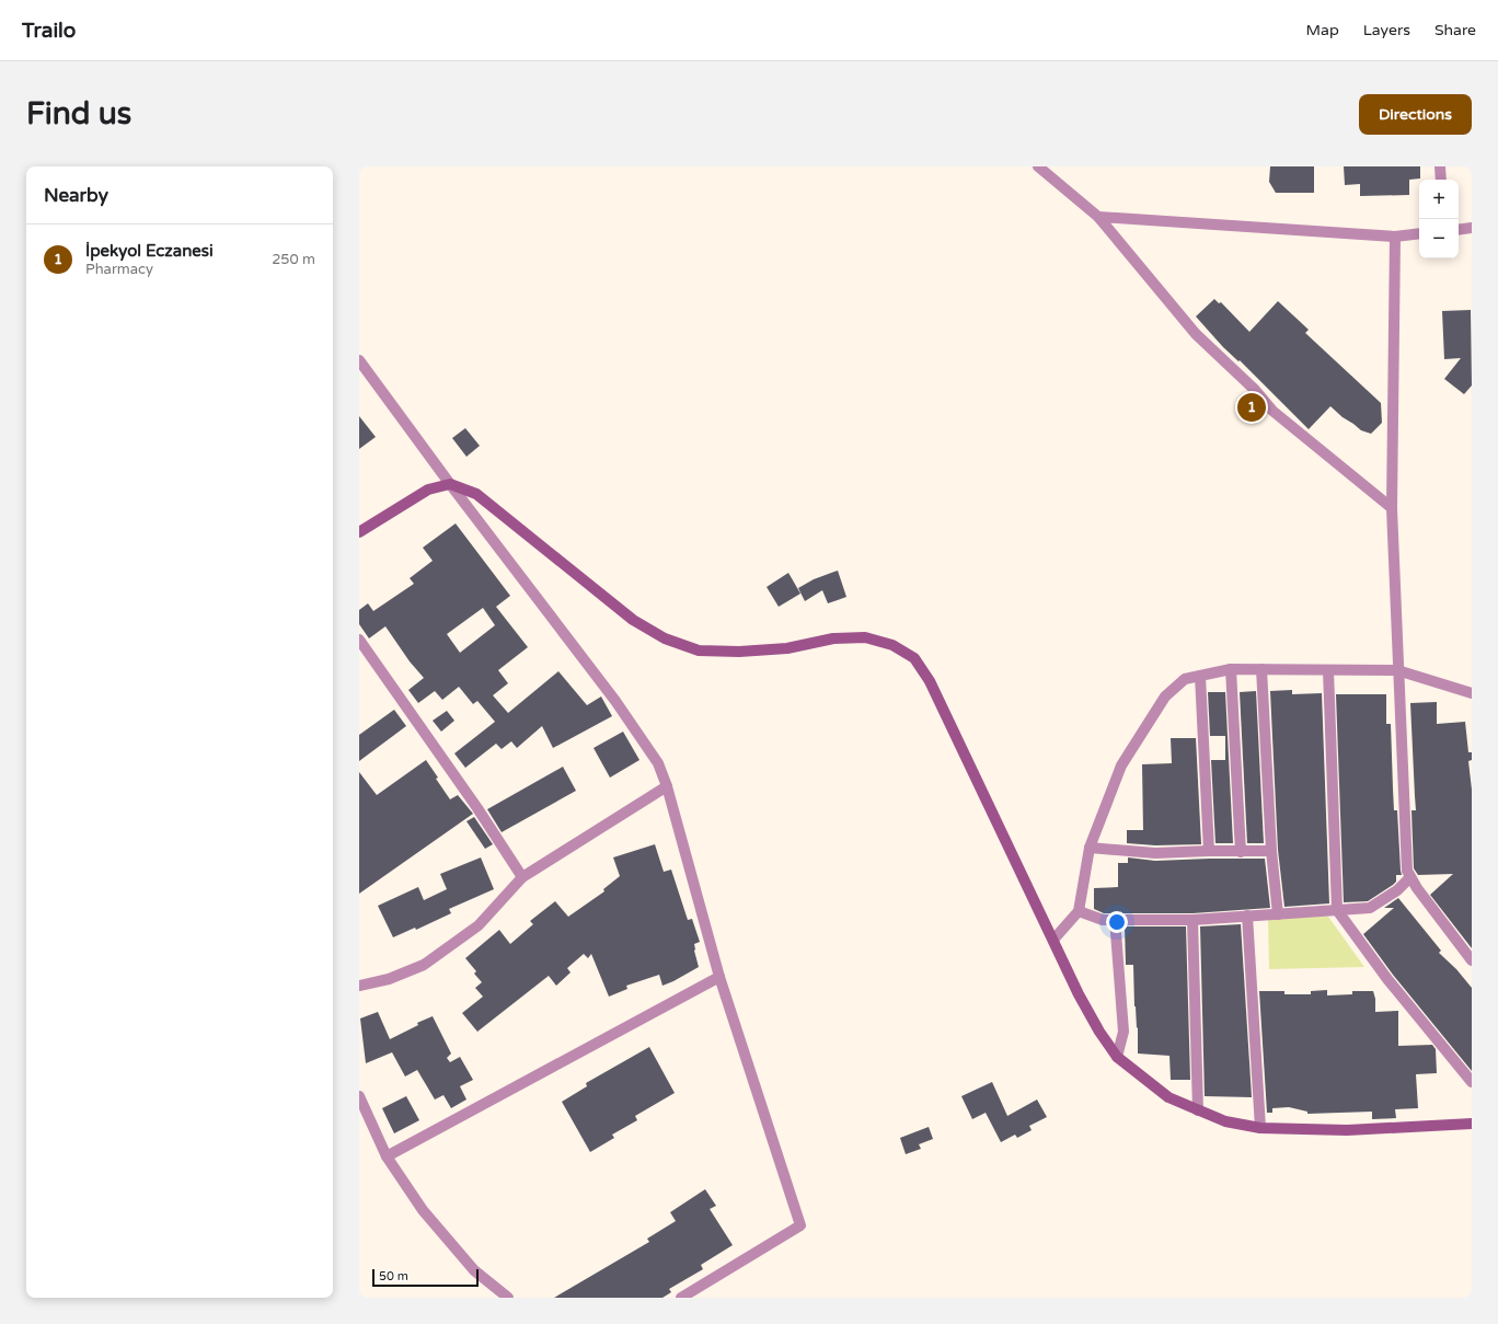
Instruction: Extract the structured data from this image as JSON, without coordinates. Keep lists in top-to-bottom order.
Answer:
{
  "scale_bar": "50 m",
  "page": {
    "header": "Trailo",
    "nav": ["Map", "Layers", "Share"],
    "buttons": "Directions",
    "title": "Find us",
    "heading": "Nearby",
    "map_buttons": ["+", "−"],
    "list": [
      {
        "mark": "1",
        "name": "İpekyol Eczanesi",
        "note": "Pharmacy",
        "value": "250 m"
      }
    ],
    "pins": "1",
    "scale": "50 m"
  }
}
